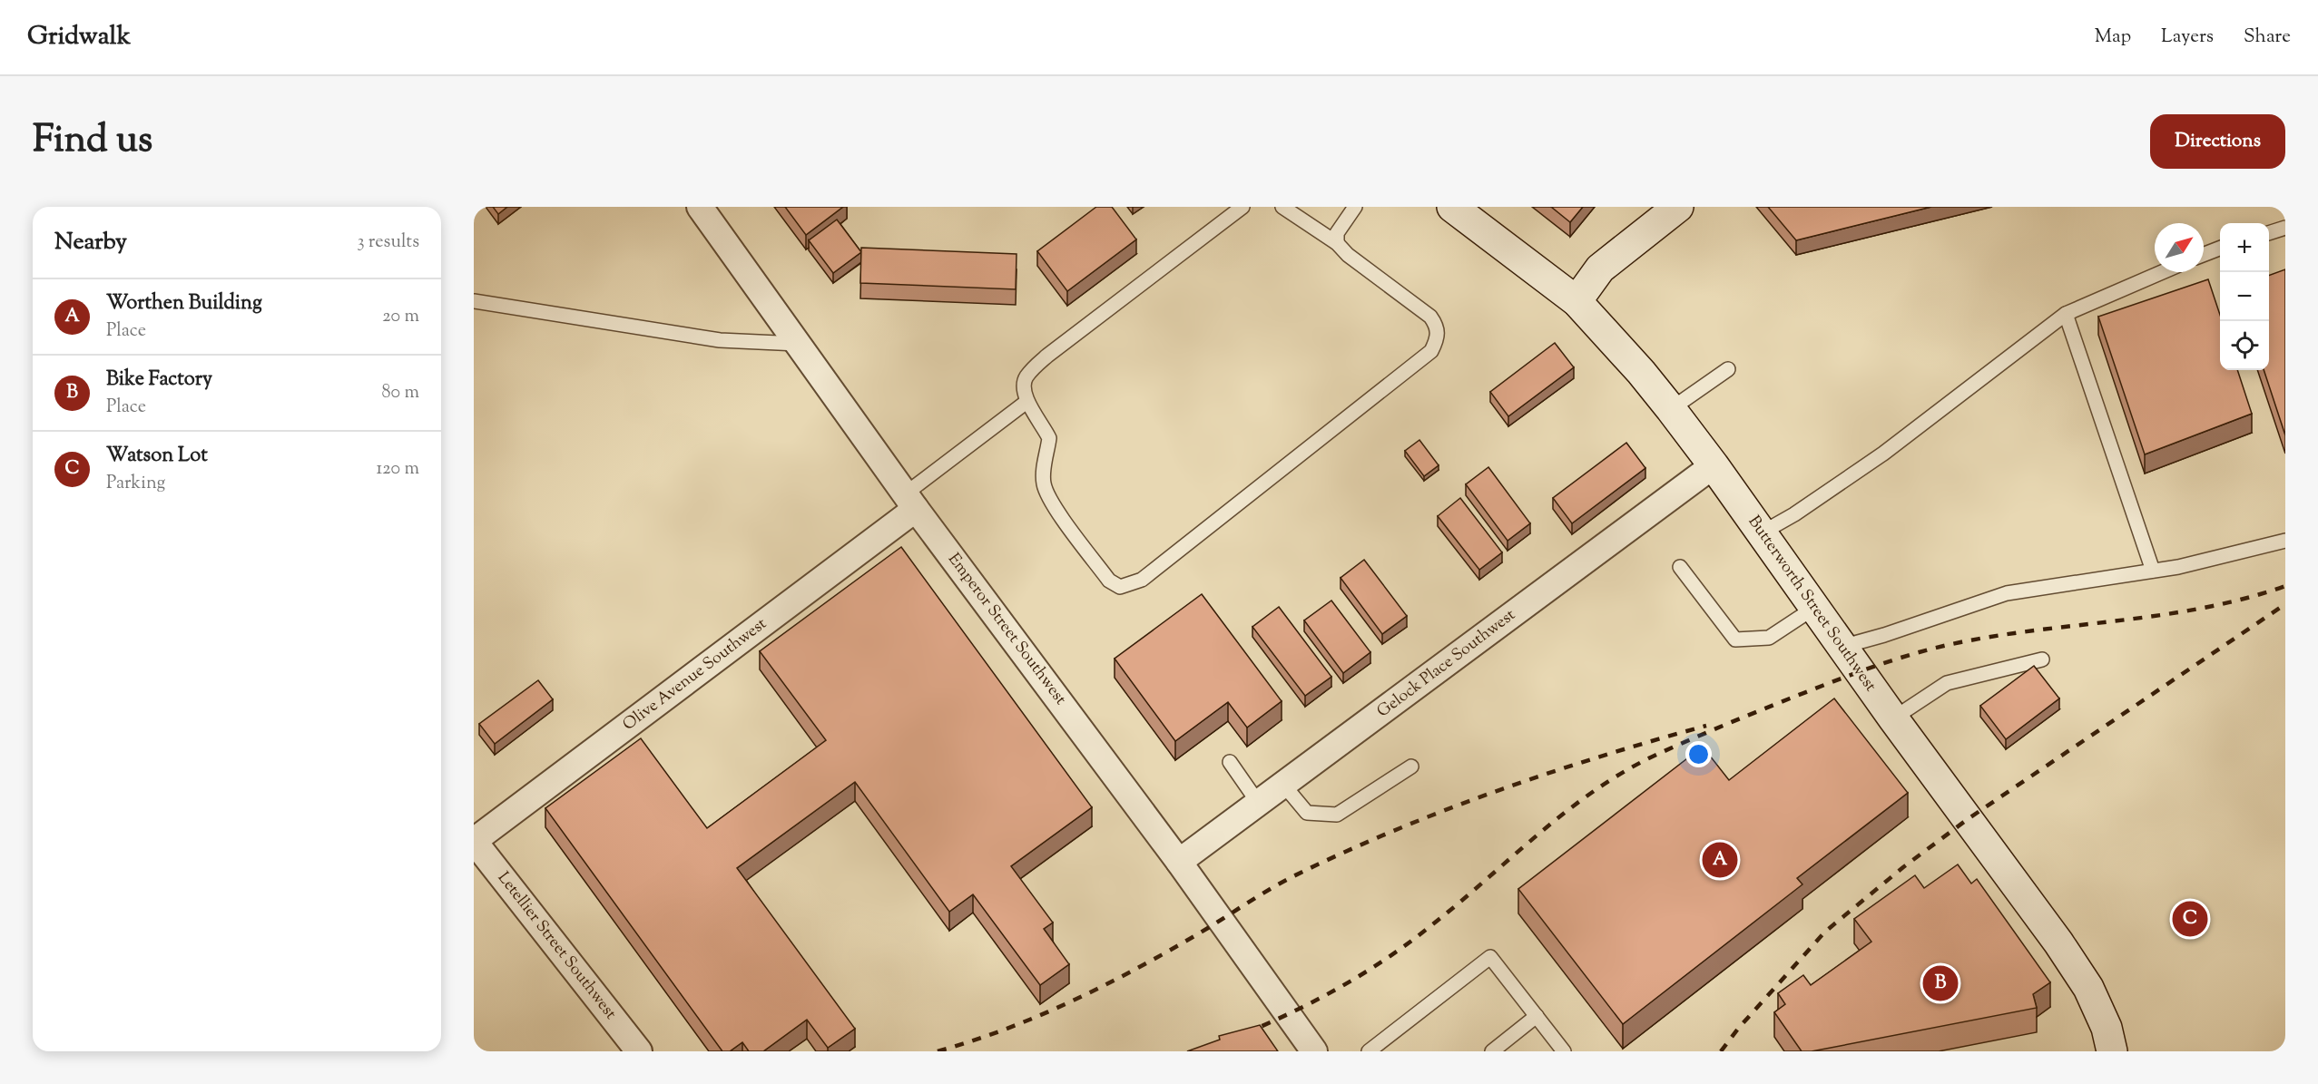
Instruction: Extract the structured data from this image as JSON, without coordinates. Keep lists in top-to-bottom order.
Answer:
{
  "streets": {
    "street": [
      "Butterworth Street Southwest",
      "Emperor Street Southwest",
      "Gelock Place Southwest",
      "Olive Avenue Southwest",
      "Letellier Street Southwest"
    ]
  },
  "crossings": [
    ["Butterworth Street Southwest", "Gelock Place Southwest"],
    ["Emperor Street Southwest", "Gelock Place Southwest"],
    ["Emperor Street Southwest", "Olive Avenue Southwest"],
    ["Olive Avenue Southwest", "Letellier Street Southwest"]
  ],
  "north": "top right",
  "page": {
    "header": "Gridwalk",
    "nav": ["Map", "Layers", "Share"],
    "title": "Find us",
    "buttons": "Directions",
    "heading": ["Nearby", "3 results"],
    "map_buttons": ["+", "−"],
    "list": [
      {
        "mark": "A",
        "name": "Worthen Building",
        "note": "Place",
        "value": "20 m"
      },
      {
        "mark": "B",
        "name": "Bike Factory",
        "note": "Place",
        "value": "80 m"
      },
      {
        "mark": "C",
        "name": "Watson Lot",
        "note": "Parking",
        "value": "120 m"
      }
    ],
    "pins": ["A", "C", "B"]
  }
}
